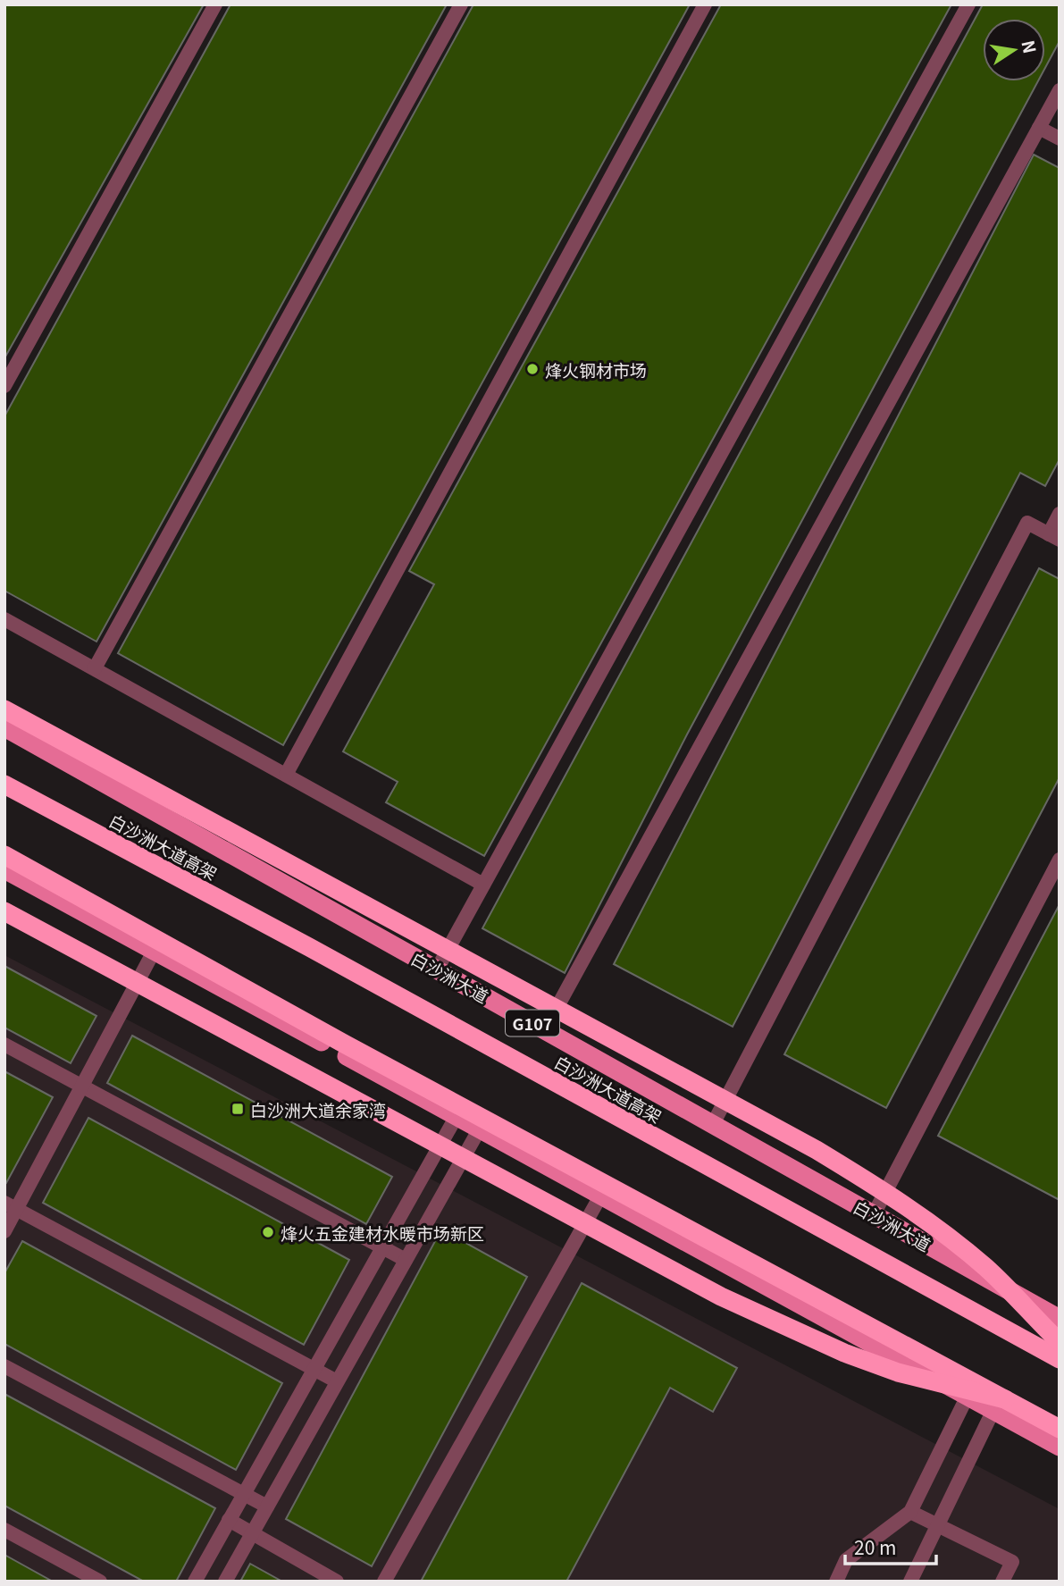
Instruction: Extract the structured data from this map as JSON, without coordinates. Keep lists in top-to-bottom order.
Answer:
{
  "streets": {
    "highway": ["白沙洲大道高架"],
    "main road": ["白沙洲大道", "G107"]
  },
  "places": {
    "other": ["烽火钢材市场", "烽火五金建材水暖市场新区"],
    "transit": ["白沙洲大道余家湾"]
  },
  "scale_bar": "20 m",
  "north": "right"
}
